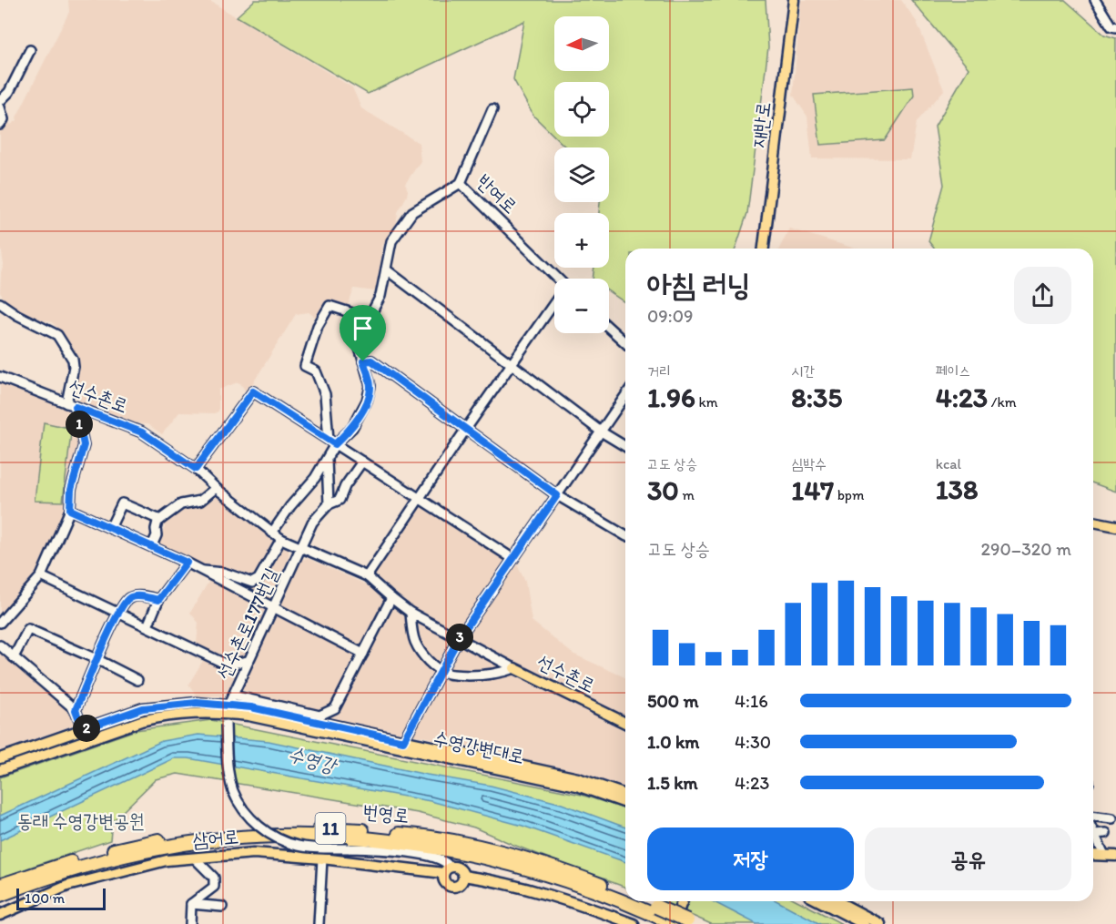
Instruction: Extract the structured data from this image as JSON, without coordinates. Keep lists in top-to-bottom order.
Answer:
{
  "streets": {
    "highway": ["번영로", "11"],
    "main road": [
      "재반로",
      "선수촌로",
      "수영강변대로",
      "삼어로"
    ],
    "street": ["반여로", "선수촌로177번길"]
  },
  "crossings": [
    ["선수촌로", "선수촌로177번길"],
    ["선수촌로177번길", "수영강변대로"]
  ],
  "water": ["수영강"],
  "parks": ["동래 수영강변공원"],
  "scale_bar": "100 m",
  "north": "left",
  "page": {
    "map_buttons": ["+", "−"],
    "heading": ["아침 러닝", "09:09"],
    "stats": [
      ["거리", "1.96 km"],
      ["시간", "8:35"],
      ["페이스", "4:23 /km"],
      ["고도 상승", "30 m"],
      ["심박수", "147 bpm"],
      ["kcal", "138"]
    ],
    "pins": ["1", "3", "2"],
    "chart": ["고도 상승", "290–320 m"],
    "list": [
      {
        "name": "500 m",
        "note": "4:16"
      },
      {
        "name": "1.0 km",
        "note": "4:30"
      },
      {
        "name": "1.5 km",
        "note": "4:23"
      }
    ],
    "buttons": ["저장", "공유"],
    "scale": "100 m"
  }
}
